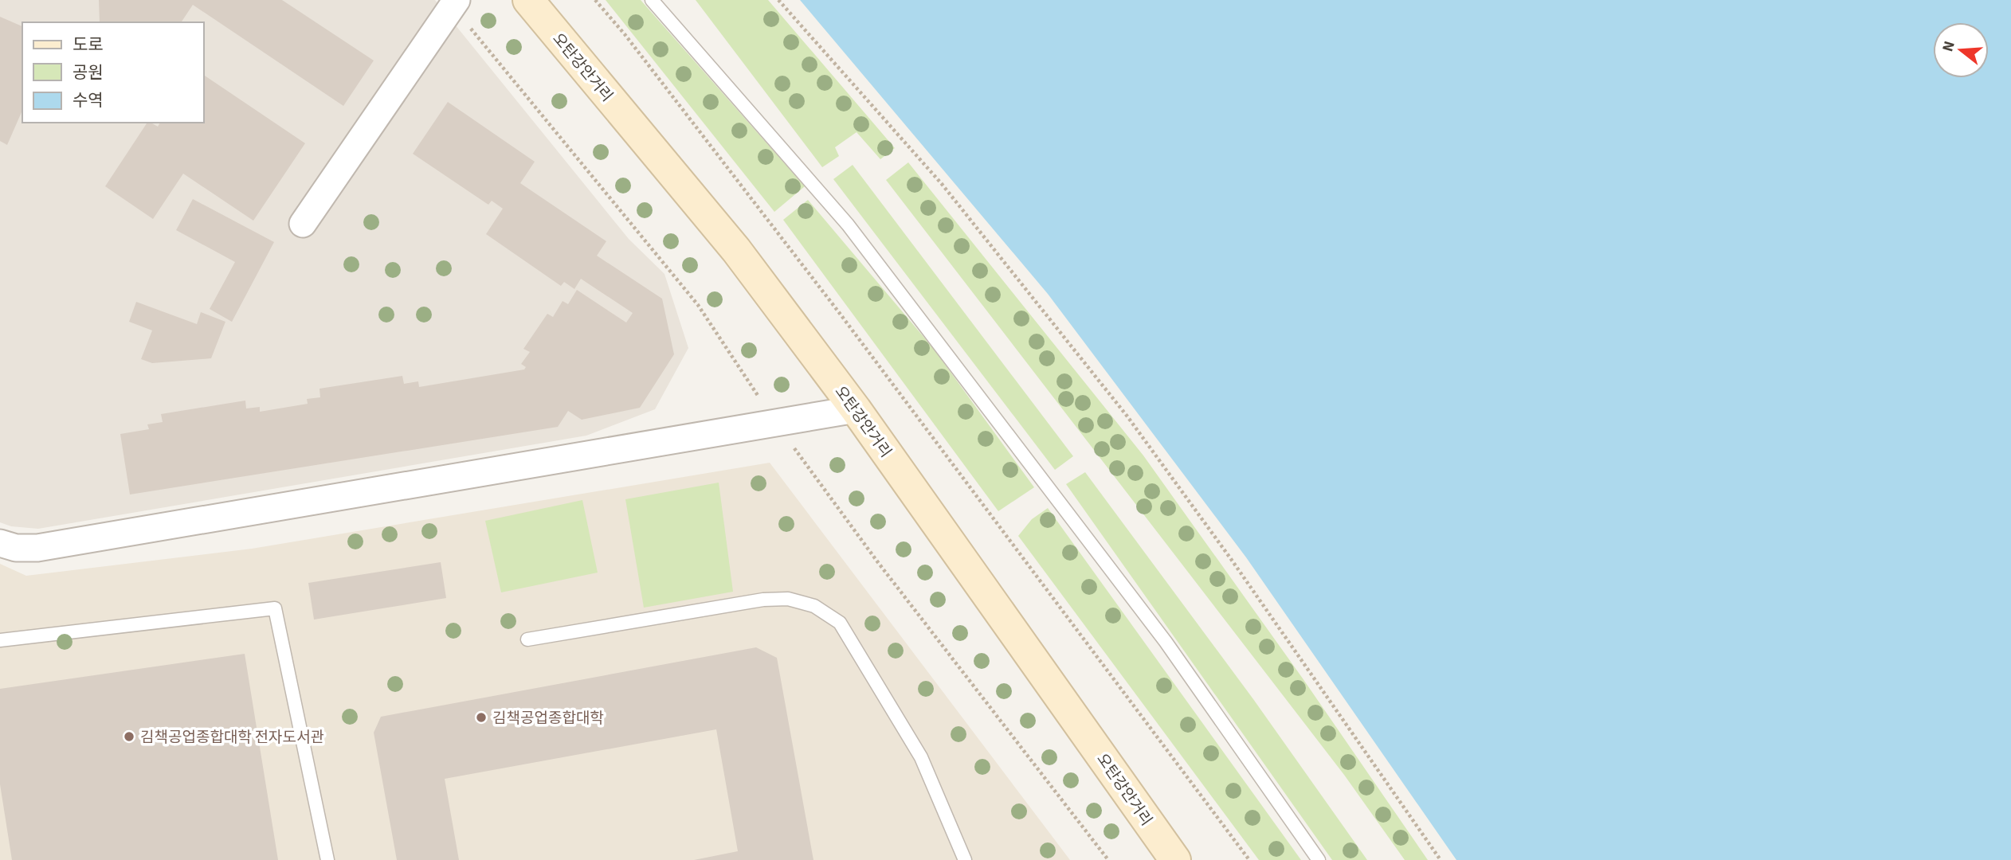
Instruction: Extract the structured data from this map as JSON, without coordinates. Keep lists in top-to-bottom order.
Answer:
{
  "streets": {
    "main road": ["오탄강안거리"]
  },
  "places": ["김책공업종합대학", "김책공업종합대학 전자도서관"],
  "legend": ["도로", "공원", "수역"],
  "north": "left"
}
